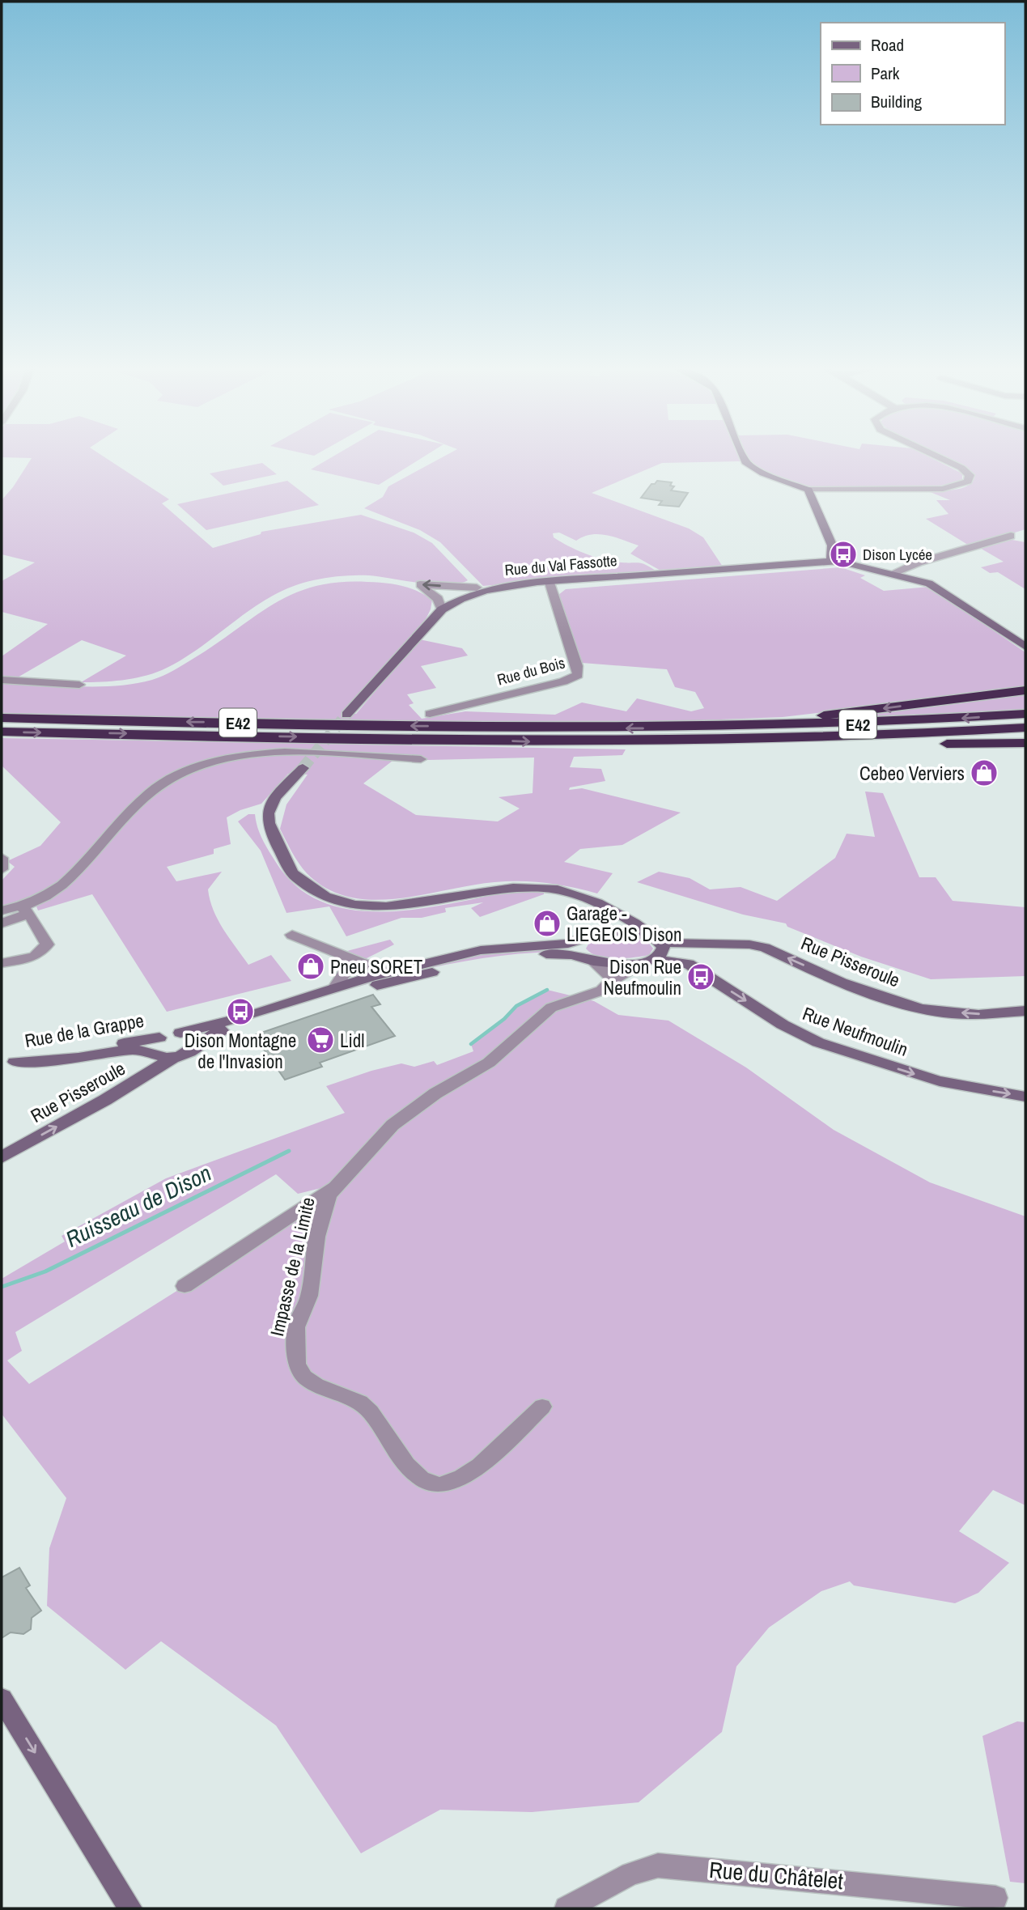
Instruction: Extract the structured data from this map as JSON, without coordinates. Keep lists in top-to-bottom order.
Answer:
{
  "streets": {
    "highway": ["E42"],
    "street": [
      "Rue du Val Fassotte",
      "Rue du Bois",
      "Rue Pisseroule",
      "Rue de la Grappe",
      "Rue Neufmoulin",
      "Impasse de la Limite",
      "Rue du Châtelet"
    ]
  },
  "crossings": [
    ["Rue du Val Fassotte", "Rue du Bois"],
    ["Rue Pisseroule", "Rue de la Grappe"],
    ["Rue Neufmoulin", "Impasse de la Limite"]
  ],
  "one_way": ["Rue Neufmoulin"],
  "water": ["Ruisseau de Dison"],
  "places": {
    "bus stop": ["Dison Lycée", "Dison Rue Neufmoulin", "Dison Montagne de l'Invasion"],
    "shop": ["Cebeo Verviers", "Garage - LIEGEOIS Dison", "Pneu SORET"],
    "supermarket": ["Lidl"]
  },
  "legend": ["Road", "Park", "Building"]
}
